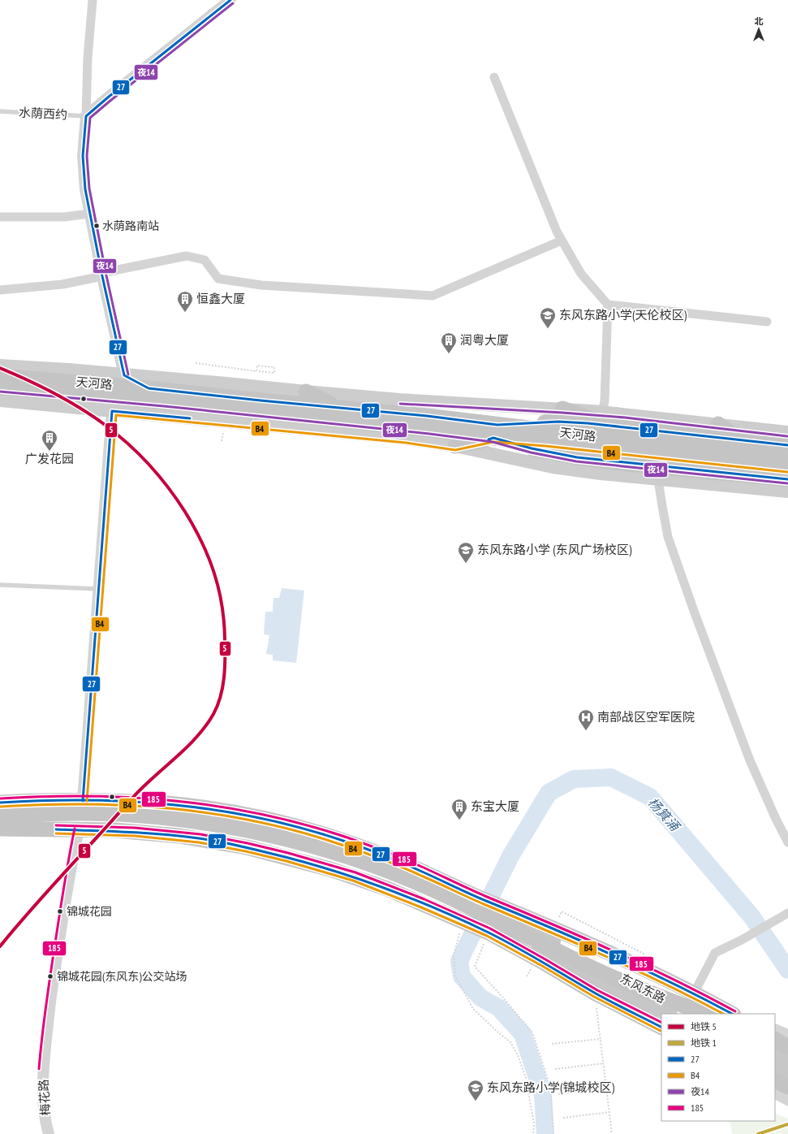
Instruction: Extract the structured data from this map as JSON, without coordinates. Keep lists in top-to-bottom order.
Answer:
{
  "streets": {
    "highway": ["天河路", "东风东路"],
    "street": ["梅花路"],
    "lane": ["水荫西约"]
  },
  "crossings": [
    ["东风东路", "梅花路"]
  ],
  "water": ["杨箕涌"],
  "places": {
    "other": ["水荫路南站", "锦城花园", "锦城花园(东风东)公交站场"],
    "building": [
      "恒鑫大厦",
      "润粤大厦",
      "广发花园",
      "东宝大厦"
    ],
    "school or university": ["东风东路小学(天伦校区)", "东风东路小学 (东风广场校区)", "东风东路小学(锦城校区)"],
    "hospital": ["南部战区空军医院"]
  },
  "lines": [
    "transit line 27",
    "transit line 夜14",
    "metro line 5",
    "transit line B4",
    "transit line 185",
    "metro line 1"
  ],
  "legend": [
    "地铁 5",
    "地铁 1",
    "27",
    "B4",
    "夜14",
    "185"
  ],
  "north": "top"
}
